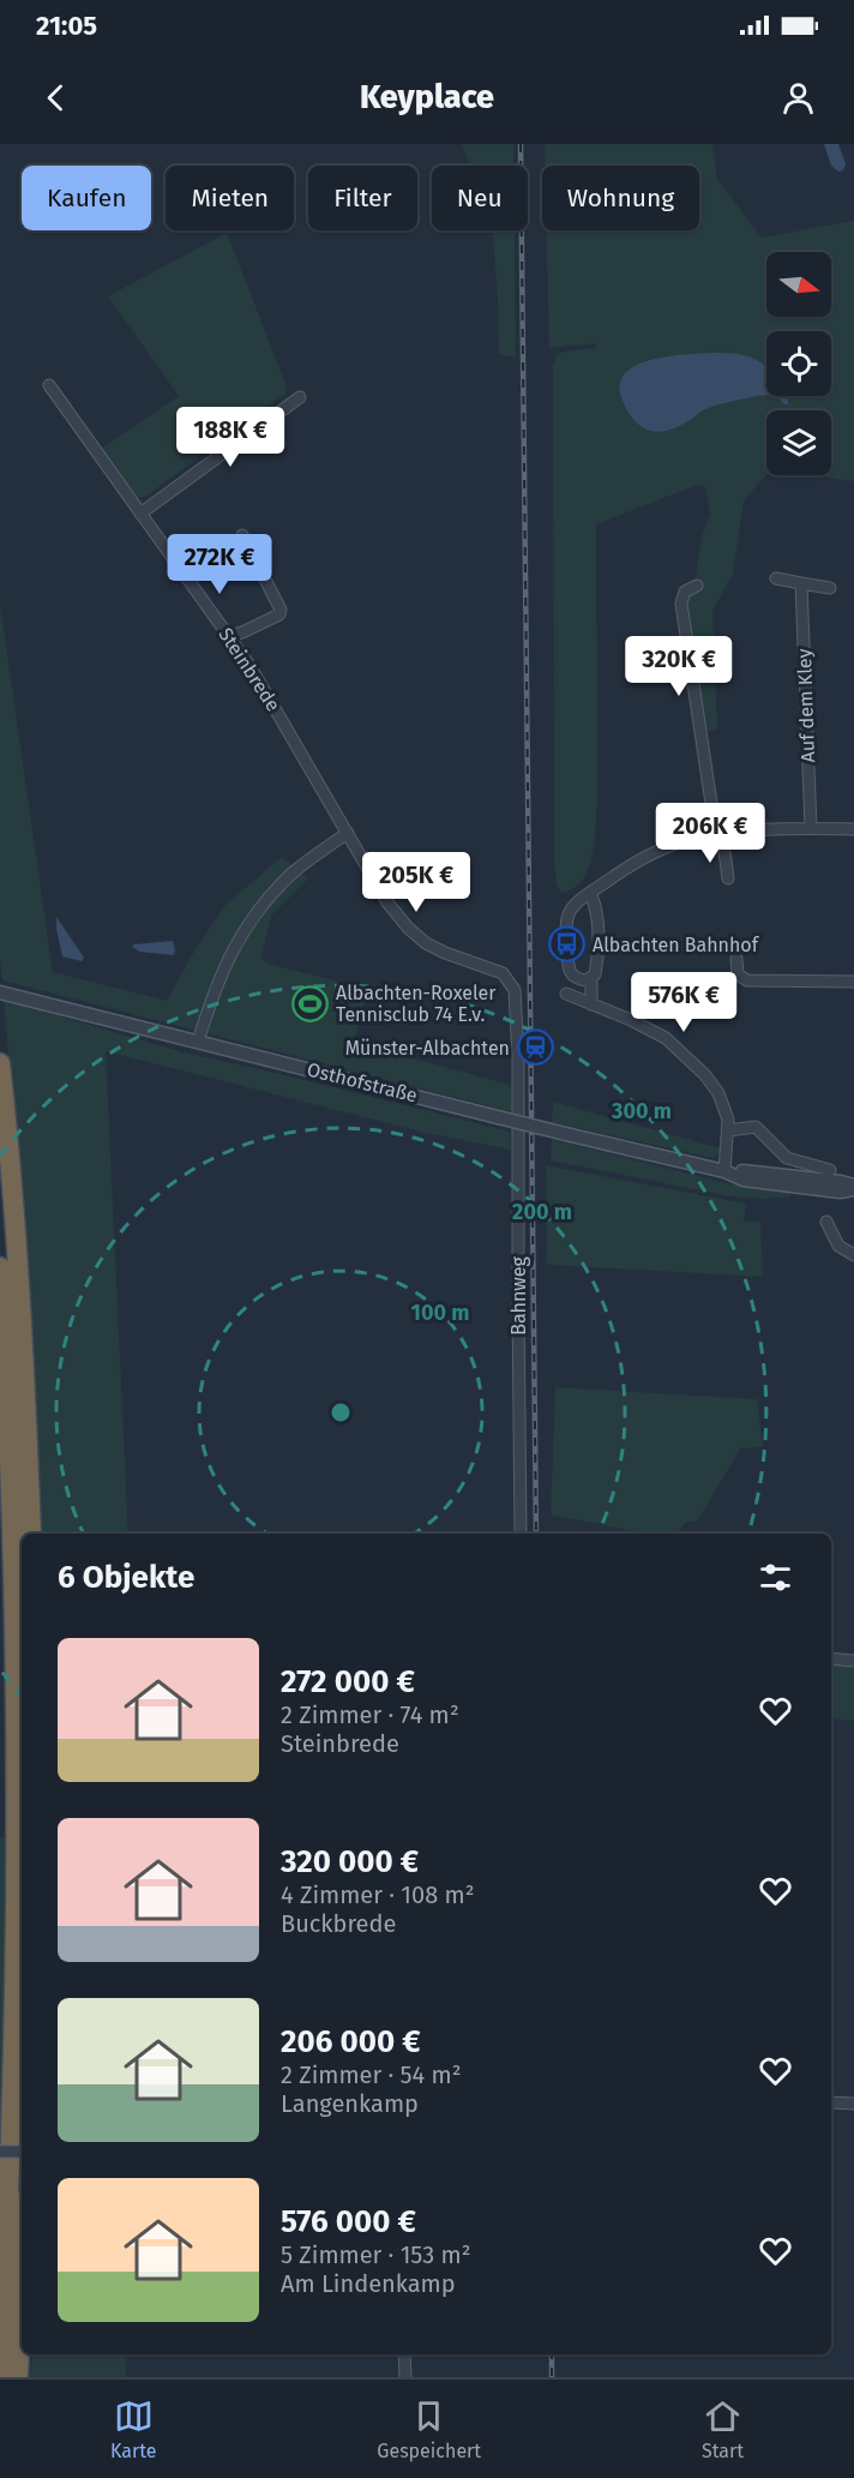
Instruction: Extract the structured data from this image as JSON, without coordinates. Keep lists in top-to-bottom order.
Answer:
{
  "streets": {
    "street": [
      "Steinbrede",
      "Auf dem Kley",
      "Osthofstraße",
      "Bahnweg"
    ]
  },
  "crossings": [
    ["Steinbrede", "Bahnweg"]
  ],
  "places": {
    "bus stop": ["Albachten Bahnhof"],
    "sports": ["Albachten-Roxeler Tennisclub 74 E.v."],
    "station": ["Münster-Albachten"]
  },
  "north": "right",
  "page": {
    "status": "21:05",
    "header": "Keyplace",
    "chip": [
      "Kaufen",
      "Mieten",
      "Filter",
      "Neu",
      "Wohnung"
    ],
    "price": [
      "188K €",
      "272K €",
      "320K €",
      "206K €",
      "205K €",
      "576K €"
    ],
    "heading": "6 Objekte",
    "list": [
      {
        "name": "272 000 €",
        "note": "2 Zimmer · 74 m² · Steinbrede"
      },
      {
        "name": "320 000 €",
        "note": "4 Zimmer · 108 m² · Buckbrede"
      },
      {
        "name": "206 000 €",
        "note": "2 Zimmer · 54 m² · Langenkamp"
      },
      {
        "name": "576 000 €",
        "note": "5 Zimmer · 153 m² · Am Lindenkamp"
      }
    ],
    "tabs": ["Karte", "Gespeichert", "Start"]
  },
  "rings": ["300 m", "200 m", "100 m"]
}
